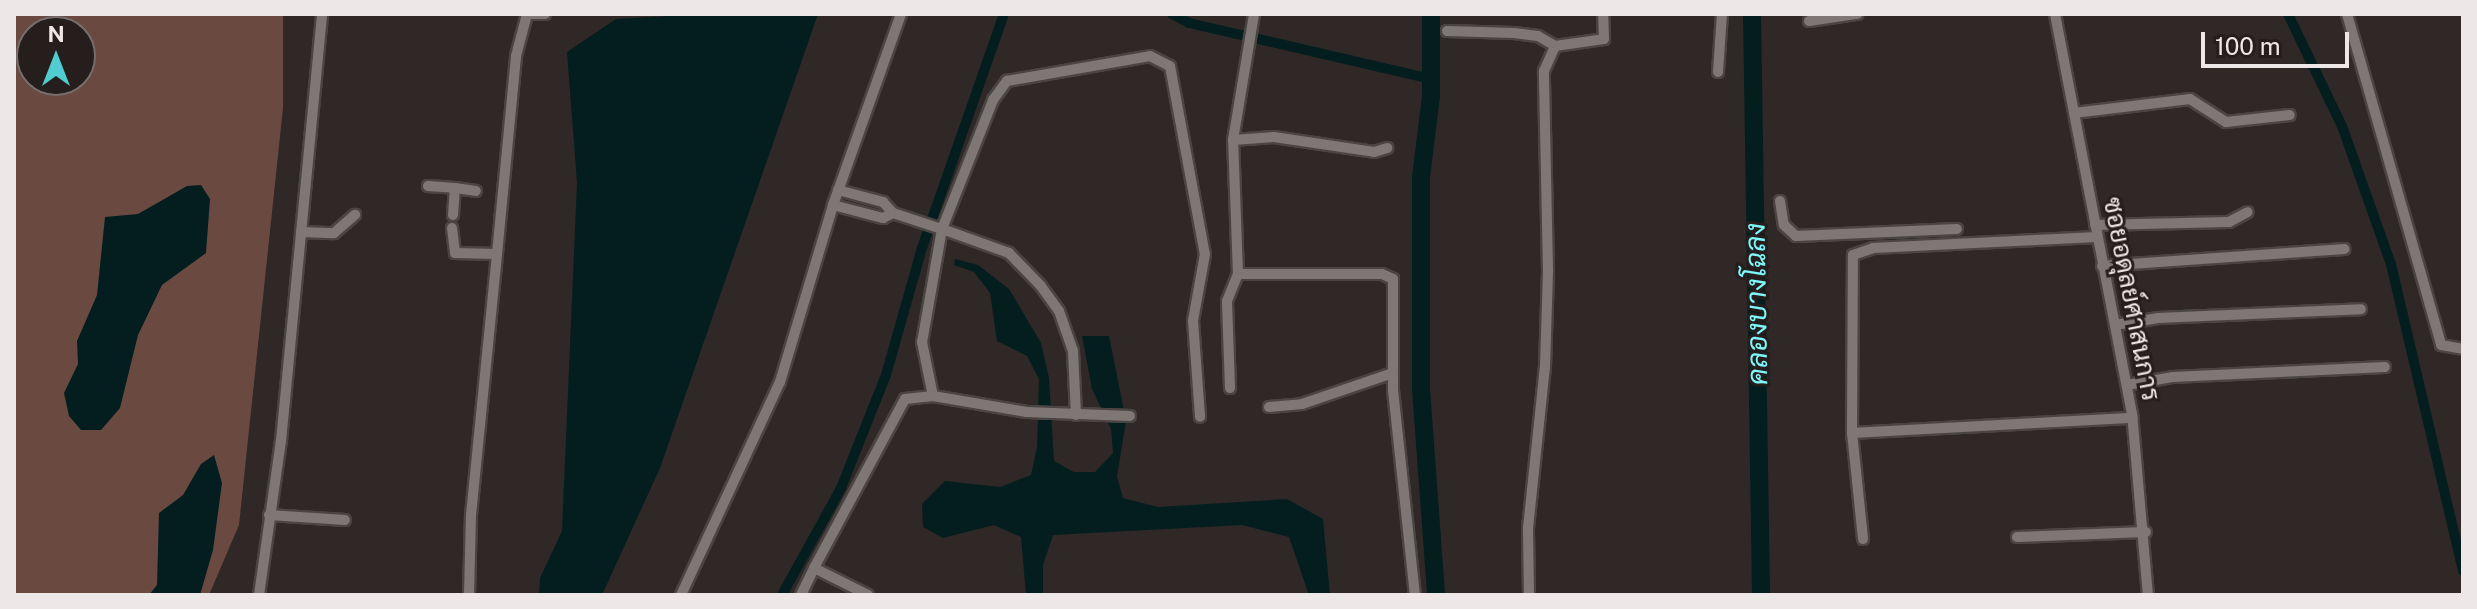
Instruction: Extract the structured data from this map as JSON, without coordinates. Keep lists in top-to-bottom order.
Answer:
{
  "streets": {
    "street": ["ซอยอดุลย์ศาสนการ"]
  },
  "water": ["คลองบางโฉลง"],
  "scale_bar": "100 m",
  "north": "top"
}
